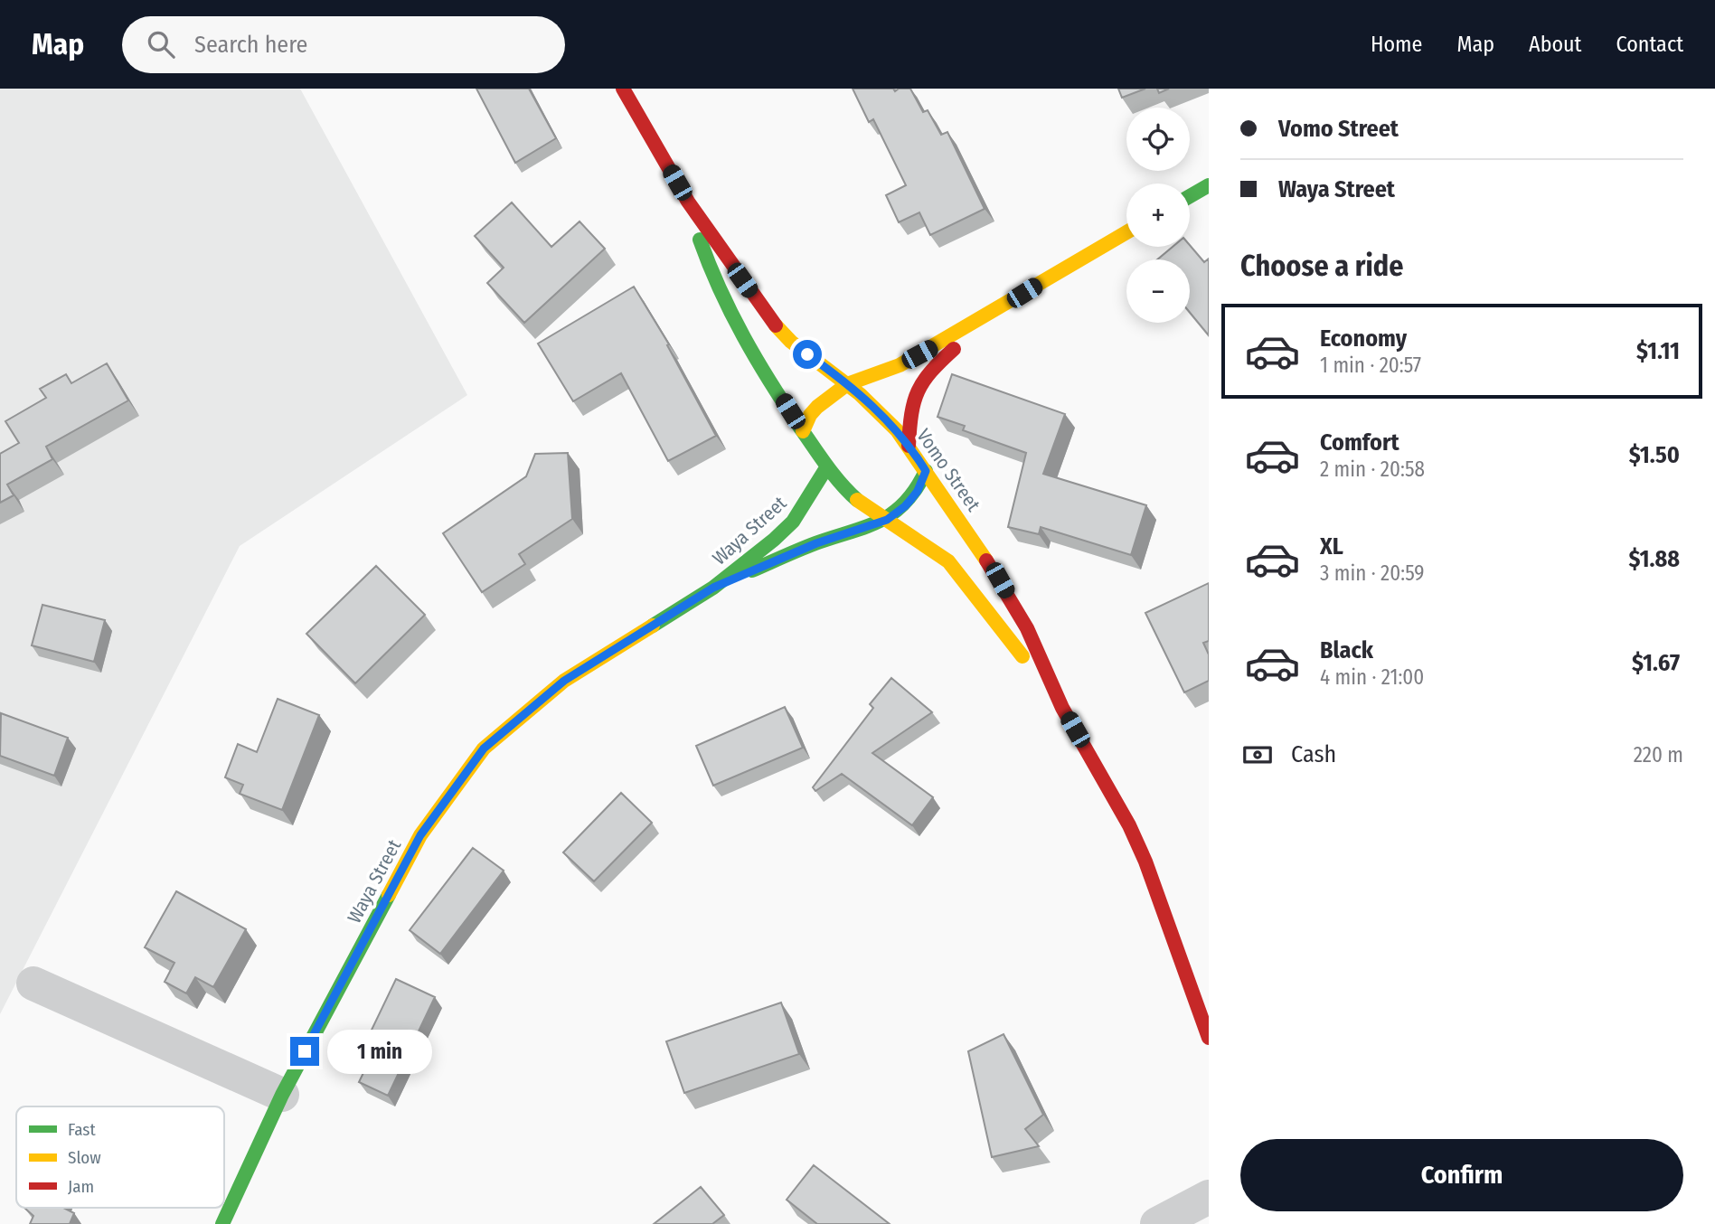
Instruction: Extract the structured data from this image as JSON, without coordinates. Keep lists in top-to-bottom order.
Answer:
{
  "streets": {
    "main road": ["Vomo Street", "Waya Street"]
  },
  "crossings": [
    ["Vomo Street", "Waya Street"]
  ],
  "legend": ["Fast", "Slow", "Jam"],
  "page": {
    "header": "Map",
    "search": "Search here",
    "nav": [
      "Home",
      "Map",
      "About",
      "Contact"
    ],
    "banner": ["Vomo Street", "Waya Street"],
    "map_buttons": ["+", "−"],
    "heading": "Choose a ride",
    "list": [
      {
        "name": "Economy",
        "note": "1 min · 20:57",
        "value": "$1.11"
      },
      {
        "name": "Comfort",
        "note": "2 min · 20:58",
        "value": "$1.50"
      },
      {
        "name": "XL",
        "note": "3 min · 20:59",
        "value": "$1.88"
      },
      {
        "name": "Black",
        "note": "4 min · 21:00",
        "value": "$1.67"
      }
    ],
    "pay": ["Cash", "220 m"],
    "bubble": "1 min",
    "buttons": "Confirm"
  }
}
